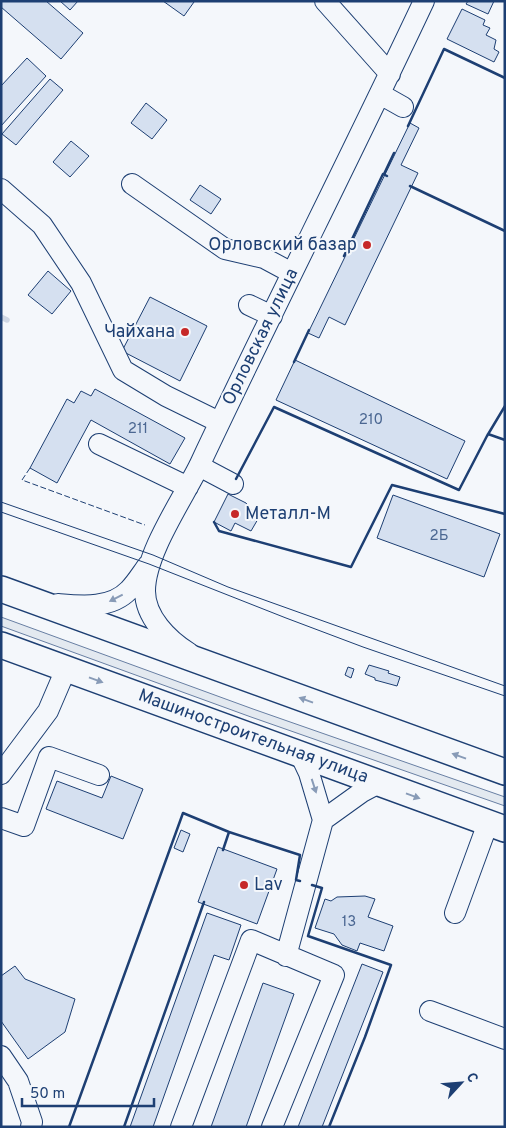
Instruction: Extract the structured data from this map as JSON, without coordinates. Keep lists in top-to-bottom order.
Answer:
{
  "streets": {
    "main road": ["Машиностроительная улица"],
    "street": ["Орловская улица"]
  },
  "places": [
    "Орловский базар",
    "Чайхана",
    "Металл-М",
    "Lav"
  ],
  "house_numbers": [
    "210",
    "211",
    "2Б",
    "13"
  ],
  "scale_bar": "50 m",
  "north": "top right"
}
